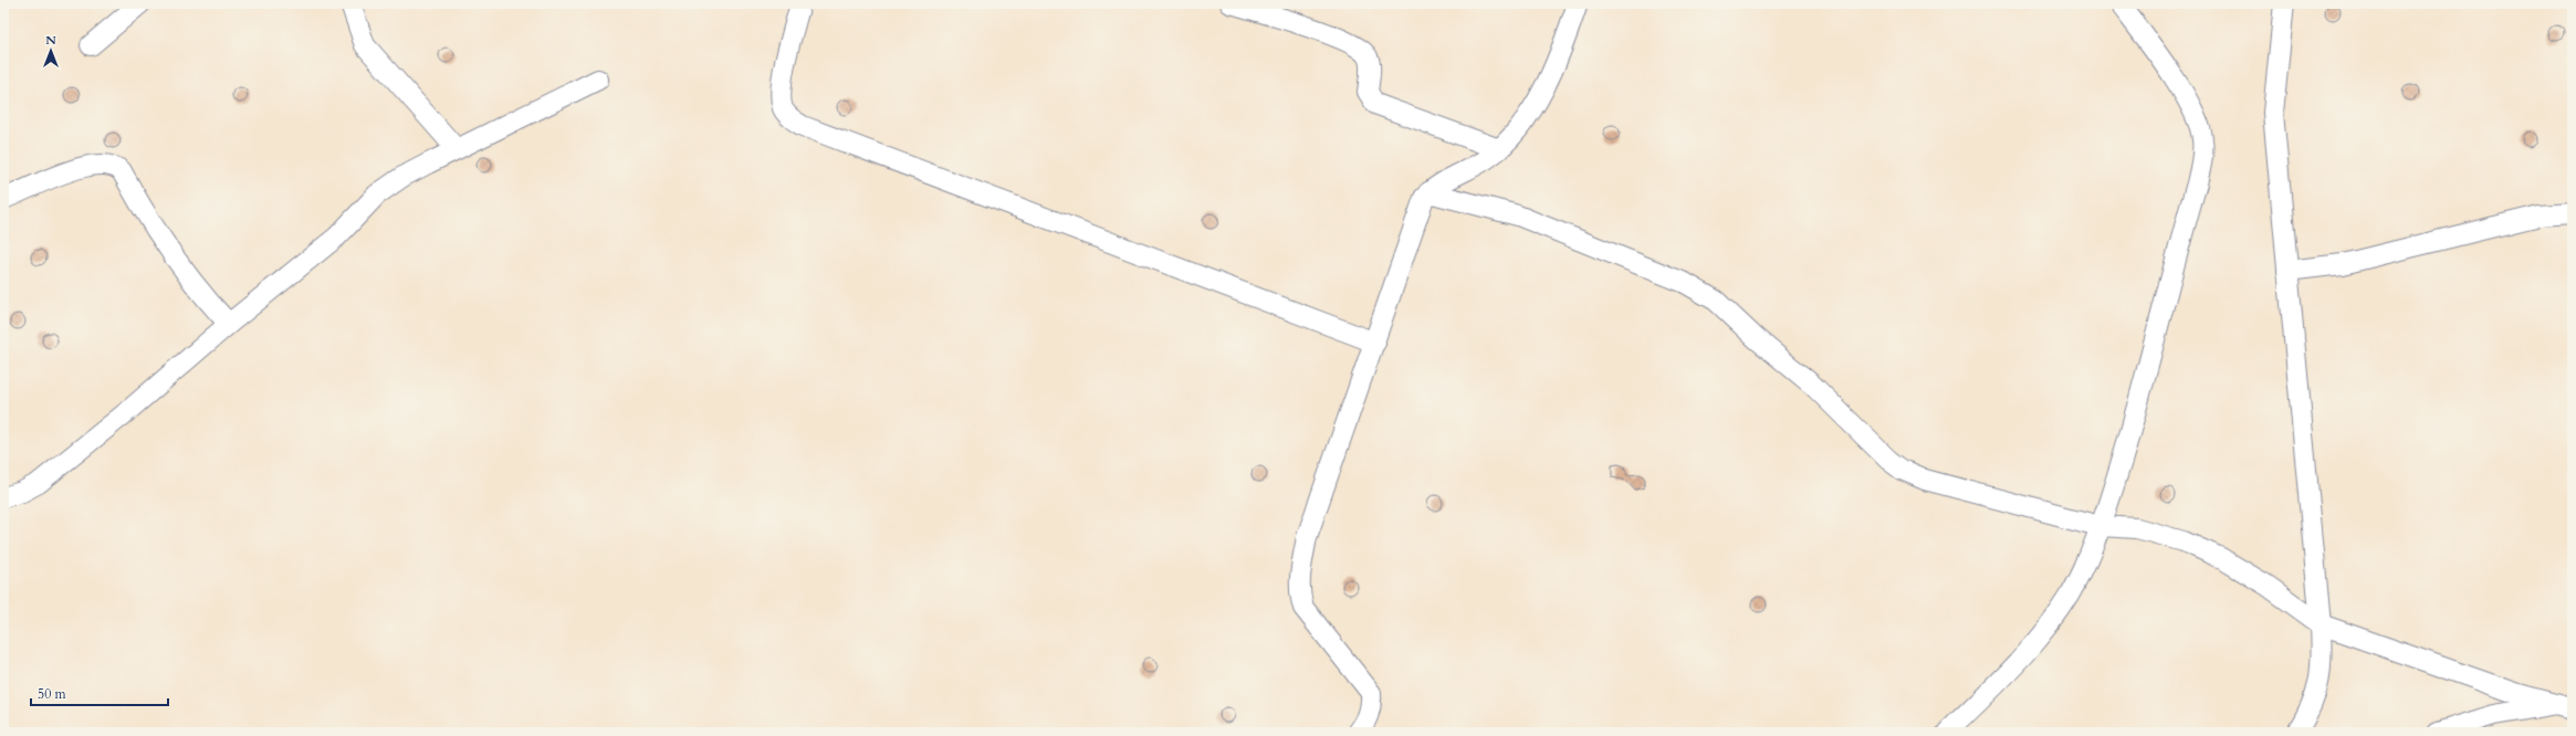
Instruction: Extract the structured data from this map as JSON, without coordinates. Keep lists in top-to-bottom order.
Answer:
{
  "scale_bar": "50 m",
  "north": "top"
}
